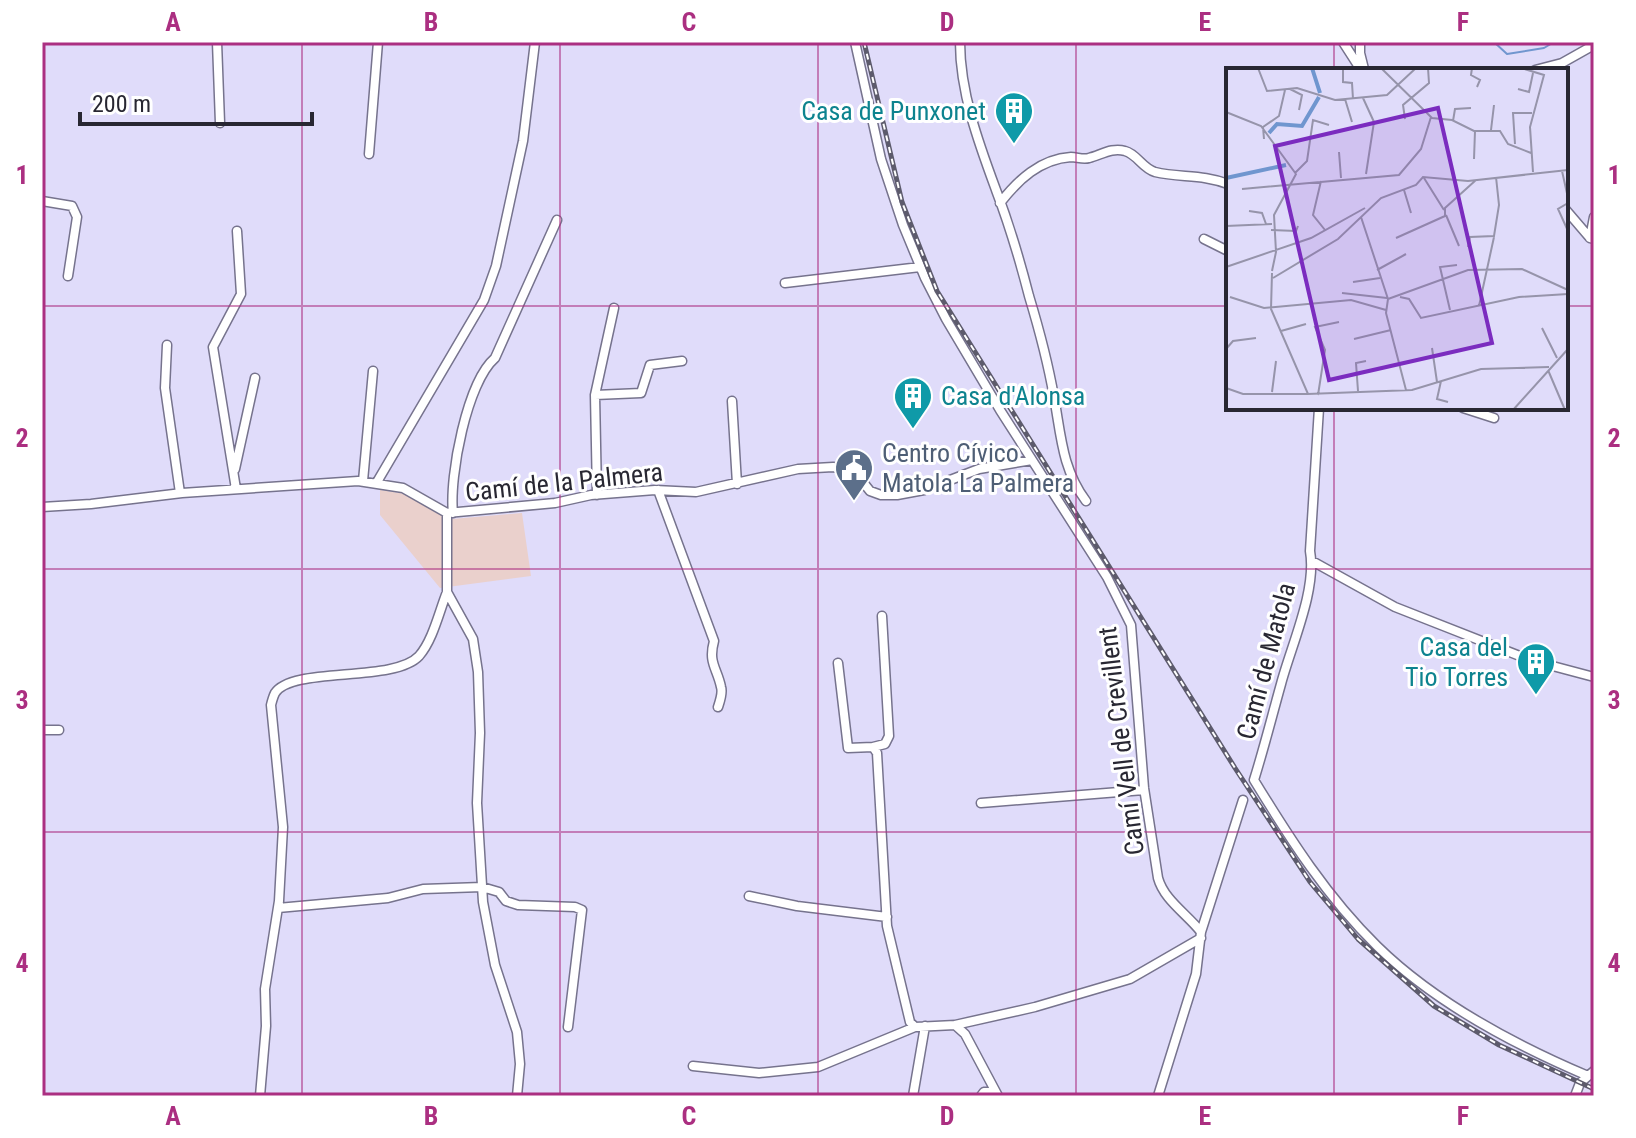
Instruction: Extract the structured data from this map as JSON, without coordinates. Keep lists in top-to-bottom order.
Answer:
{
  "streets": {
    "street": ["Camí de la Palmera", "Camí de Matola", "Camí Vell de Crevillent"]
  },
  "crossings": [
    ["Camí de la Palmera", "Camí Vell de Crevillent"]
  ],
  "places": {
    "building": ["Casa de Punxonet", "Casa d'Alonsa", "Casa del Tio Torres"],
    "public building": ["Centro Cívico Matola La Palmera"]
  },
  "scale_bar": "200 m",
  "grid": {
    "columns": [
      "A",
      "B",
      "C",
      "D",
      "E",
      "F"
    ],
    "rows": [
      "1",
      "2",
      "3",
      "4"
    ]
  }
}
